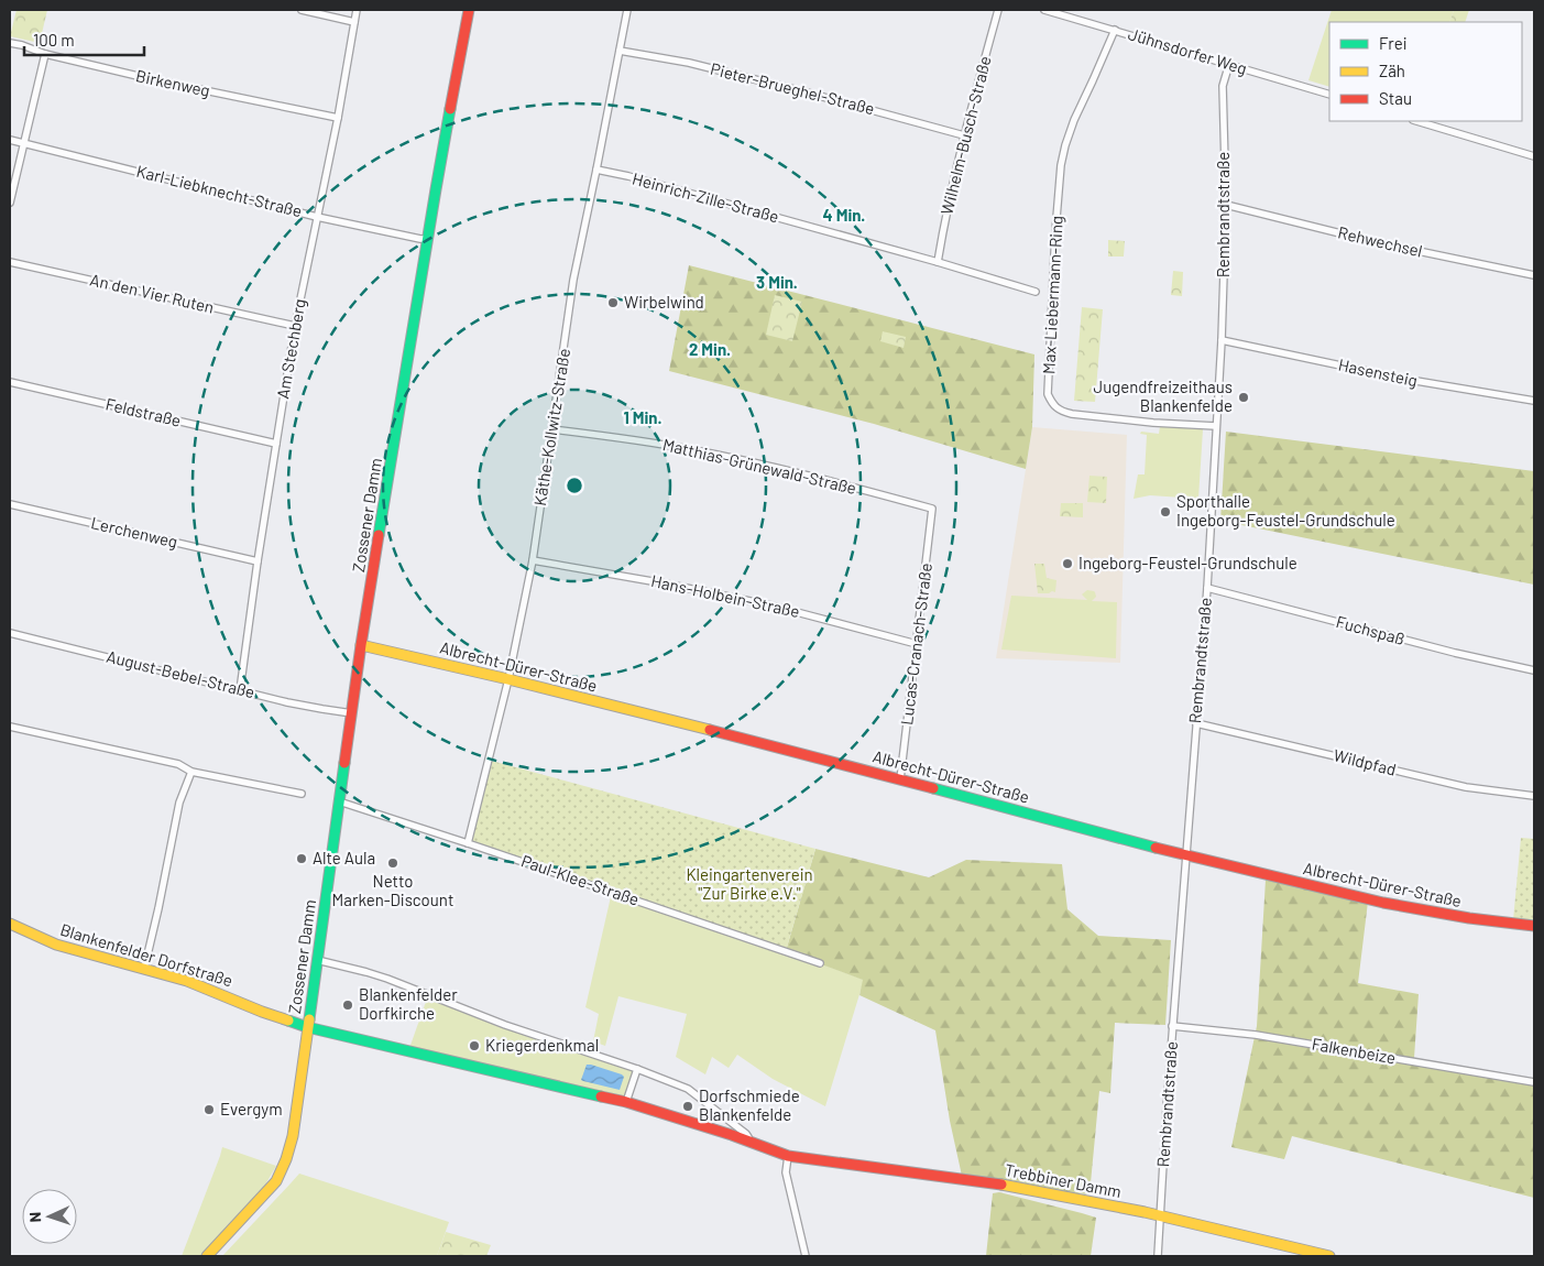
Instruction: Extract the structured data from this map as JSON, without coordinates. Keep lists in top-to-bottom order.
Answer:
{
  "streets": {
    "main road": [
      "Zossener Damm",
      "Albrecht-Dürer-Straße",
      "Blankenfelder Dorfstraße",
      "Trebbiner Damm"
    ],
    "street": [
      "Jühnsdorfer Weg",
      "Birkenweg",
      "Pieter-Brueghel-Straße",
      "Wilhelm-Busch-Straße",
      "Karl-Liebknecht-Straße",
      "Heinrich-Zille-Straße",
      "Rembrandtstraße",
      "Rehwechsel",
      "An den Vier Ruten",
      "Max-Liebermann-Ring",
      "Am Stechberg",
      "Hasensteig",
      "Feldstraße",
      "Käthe-Kollwitz-Straße",
      "Matthias-Grünewald-Straße",
      "Lerchenweg",
      "Hans-Holbein-Straße",
      "Fuchspaß",
      "Lucas-Cranach-Straße",
      "August-Bebel-Straße",
      "Wildpfad",
      "Paul-Klee-Straße",
      "Falkenbeize"
    ]
  },
  "crossings": [
    ["Jühnsdorfer Weg", "Rembrandtstraße"],
    ["Jühnsdorfer Weg", "Max-Liebermann-Ring"],
    ["Birkenweg", "Am Stechberg"],
    ["Pieter-Brueghel-Straße", "Wilhelm-Busch-Straße"],
    ["Pieter-Brueghel-Straße", "Käthe-Kollwitz-Straße"],
    ["Wilhelm-Busch-Straße", "Heinrich-Zille-Straße"],
    ["Karl-Liebknecht-Straße", "Am Stechberg"],
    ["Karl-Liebknecht-Straße", "Zossener Damm"],
    ["Heinrich-Zille-Straße", "Käthe-Kollwitz-Straße"],
    ["Rembrandtstraße", "Rehwechsel"],
    ["Rembrandtstraße", "Max-Liebermann-Ring"],
    ["Rembrandtstraße", "Hasensteig"],
    ["Rembrandtstraße", "Fuchspaß"],
    ["Rembrandtstraße", "Albrecht-Dürer-Straße"],
    ["Rembrandtstraße", "Wildpfad"],
    ["Rembrandtstraße", "Falkenbeize"],
    ["Rembrandtstraße", "Trebbiner Damm"],
    ["An den Vier Ruten", "Am Stechberg"],
    ["Am Stechberg", "Feldstraße"],
    ["Am Stechberg", "Lerchenweg"],
    ["Am Stechberg", "August-Bebel-Straße"],
    ["Käthe-Kollwitz-Straße", "Matthias-Grünewald-Straße"],
    ["Käthe-Kollwitz-Straße", "Hans-Holbein-Straße"],
    ["Käthe-Kollwitz-Straße", "Albrecht-Dürer-Straße"],
    ["Käthe-Kollwitz-Straße", "Paul-Klee-Straße"],
    ["Matthias-Grünewald-Straße", "Lucas-Cranach-Straße"],
    ["Zossener Damm", "Albrecht-Dürer-Straße"],
    ["Zossener Damm", "August-Bebel-Straße"],
    ["Zossener Damm", "Paul-Klee-Straße"],
    ["Zossener Damm", "Blankenfelder Dorfstraße"],
    ["Hans-Holbein-Straße", "Lucas-Cranach-Straße"],
    ["Lucas-Cranach-Straße", "Albrecht-Dürer-Straße"],
    ["Blankenfelder Dorfstraße", "Trebbiner Damm"]
  ],
  "parks": ["Kleingartenverein \"Zur Birke e.V.\""],
  "places": [
    "Wirbelwind",
    "Jugendfreizeithaus Blankenfelde",
    "Sporthalle Ingeborg-Feustel-Grundschule",
    "Ingeborg-Feustel-Grundschule",
    "Alte Aula",
    "Netto Marken-Discount",
    "Blankenfelder Dorfkirche",
    "Kriegerdenkmal",
    "Dorfschmiede Blankenfelde",
    "Evergym"
  ],
  "legend": ["Frei", "Zäh", "Stau"],
  "scale_bar": "100 m",
  "north": "left",
  "rings": [
    "4 Min.",
    "3 Min.",
    "2 Min.",
    "1 Min."
  ]
}
